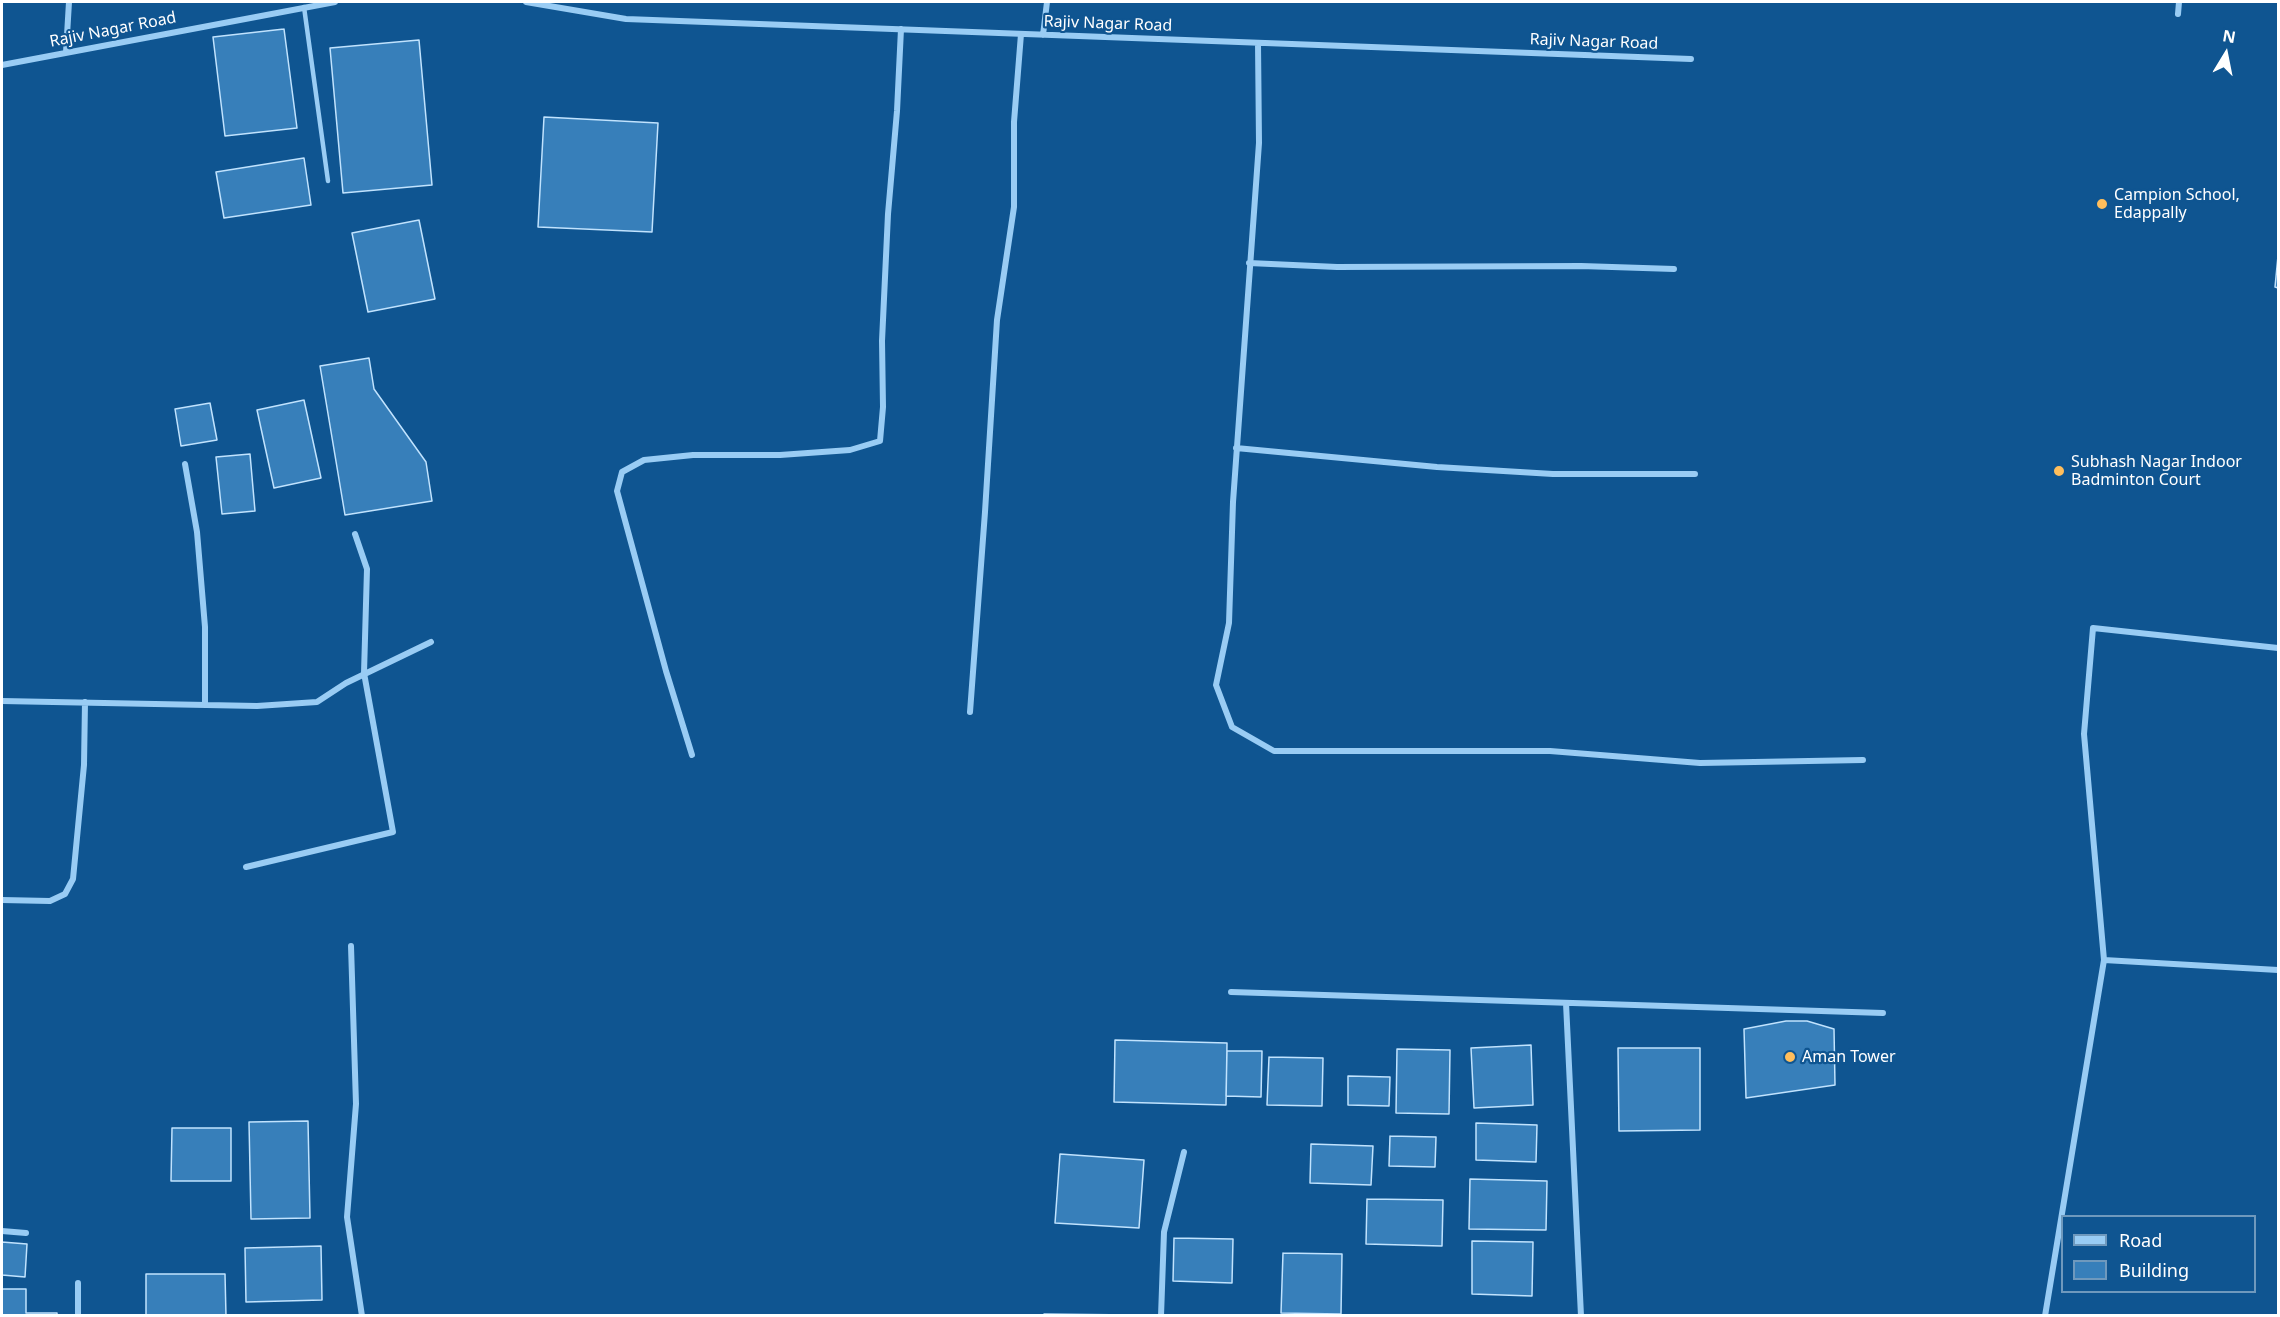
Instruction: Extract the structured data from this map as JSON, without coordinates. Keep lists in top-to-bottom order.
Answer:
{
  "streets": {
    "street": ["Rajiv Nagar Road"]
  },
  "places": ["Campion School, Edappally", "Subhash Nagar Indoor Badminton Court", "Aman Tower"],
  "legend": ["Road", "Building"],
  "north": "top"
}
